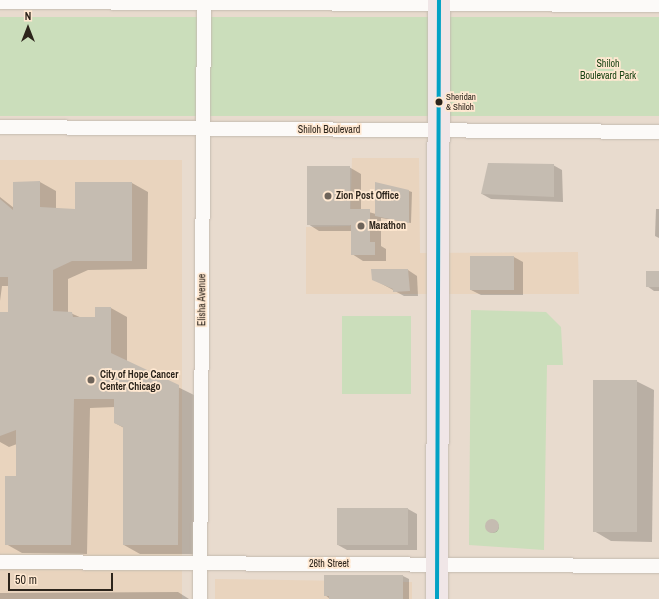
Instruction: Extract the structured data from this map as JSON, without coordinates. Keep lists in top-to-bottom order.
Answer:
{
  "streets": {
    "street": ["Shiloh Boulevard", "Elisha Avenue", "26th Street"]
  },
  "crossings": [
    ["Shiloh Boulevard", "Elisha Avenue"],
    ["Elisha Avenue", "26th Street"]
  ],
  "parks": ["Shiloh Boulevard Park"],
  "places": [
    "Sheridan & Shiloh",
    "Zion Post Office",
    "Marathon",
    "City of Hope Cancer Center Chicago"
  ],
  "scale_bar": "50 m",
  "north": "top"
}
